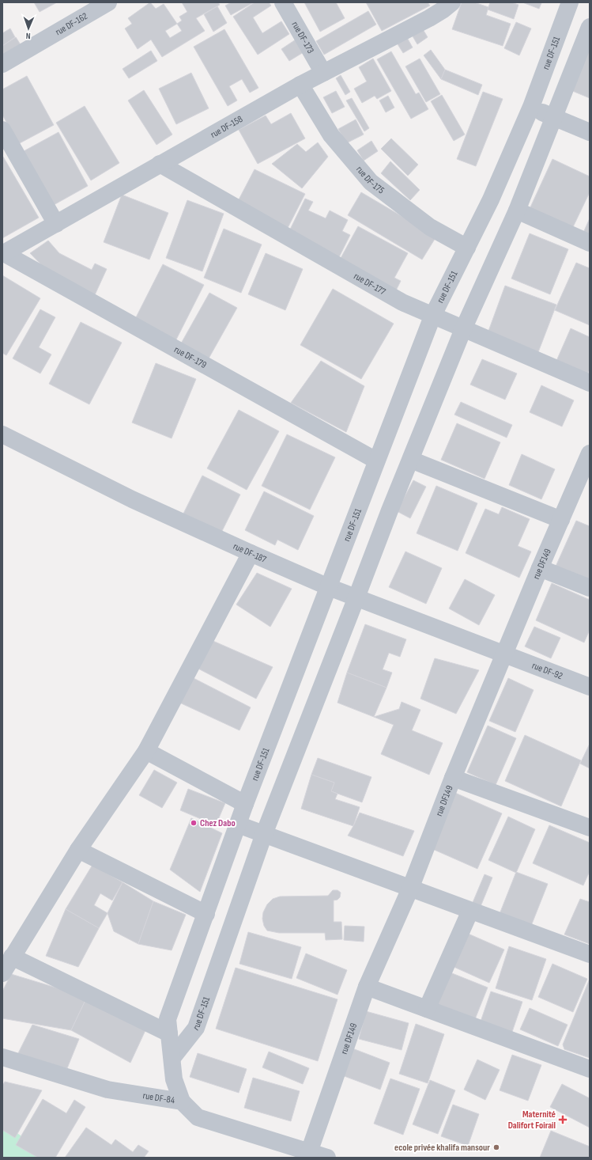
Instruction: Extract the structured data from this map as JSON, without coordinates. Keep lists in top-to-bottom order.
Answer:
{
  "streets": {
    "street": [
      "rue DF-162",
      "rue DF-173",
      "rue DF-151",
      "rue DF-158",
      "rue DF-175",
      "rue DF-177",
      "rue DF-179",
      "rue DF-187",
      "rue DF149",
      "rue DF-92",
      "rue DF-84"
    ]
  },
  "crossings": [
    ["rue DF-173", "rue DF-158"],
    ["rue DF-151", "rue DF-175"],
    ["rue DF-151", "rue DF-177"],
    ["rue DF-151", "rue DF-179"],
    ["rue DF-151", "rue DF-187"],
    ["rue DF-151", "rue DF-84"],
    ["rue DF-158", "rue DF-175"],
    ["rue DF-158", "rue DF-177"],
    ["rue DF-158", "rue DF-179"],
    ["rue DF-187", "rue DF149"],
    ["rue DF-187", "rue DF-92"],
    ["rue DF149", "rue DF-92"],
    ["rue DF149", "rue DF-84"]
  ],
  "places": {
    "other": ["Chez Dabo", "ecole privée khalifa mansour"],
    "health": ["Maternité Dalifort Foirail"]
  },
  "north": "bottom"
}
